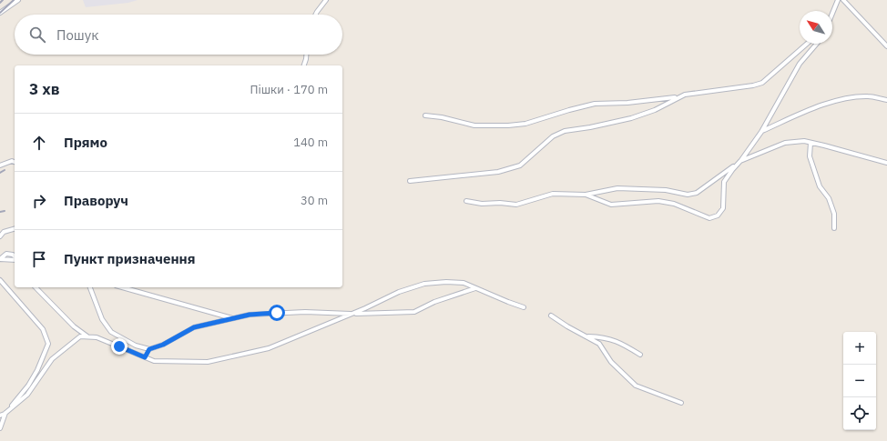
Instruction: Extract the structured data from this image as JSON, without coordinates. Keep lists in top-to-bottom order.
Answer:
{
  "north": "top left",
  "page": {
    "search": "Пошук",
    "heading": ["3 хв", "Пішки · 170 m"],
    "list": [
      ["Прямо", "140 m"],
      ["Праворуч", "30 m"],
      "Пункт призначення"
    ],
    "map_buttons": ["+", "−"]
  }
}
